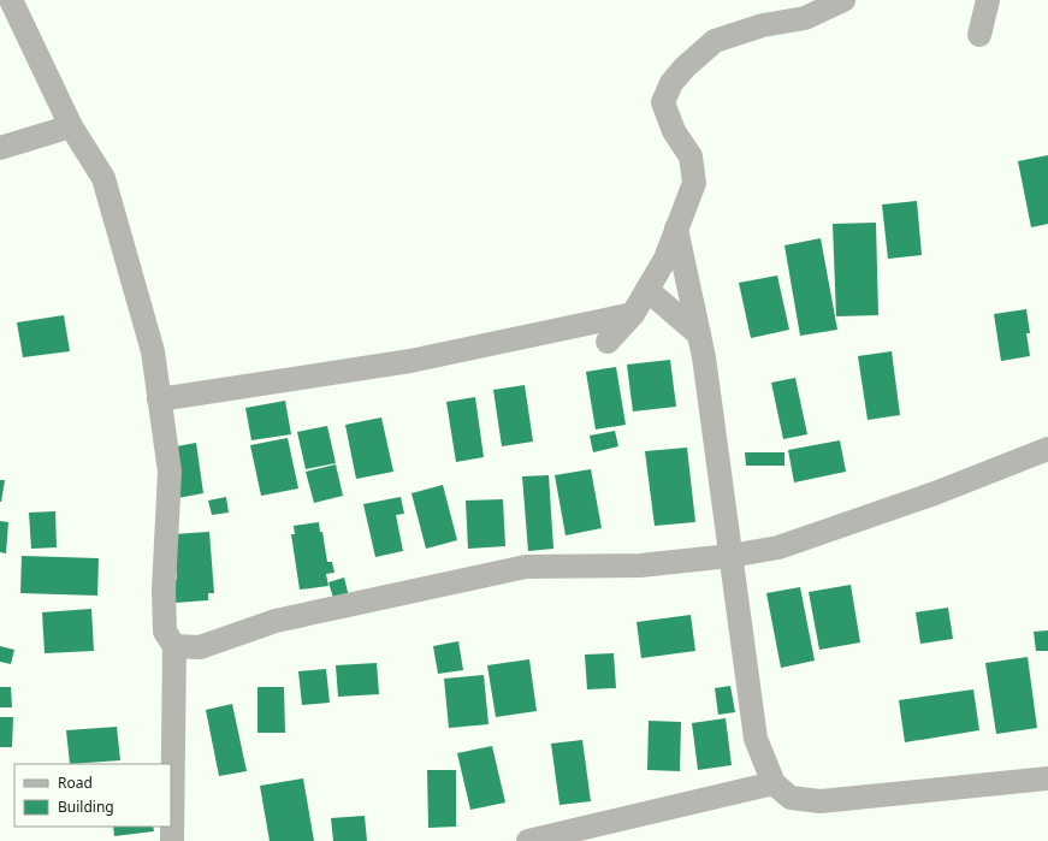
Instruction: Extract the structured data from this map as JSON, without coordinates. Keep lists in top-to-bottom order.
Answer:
{
  "legend": ["Road", "Building"]
}
